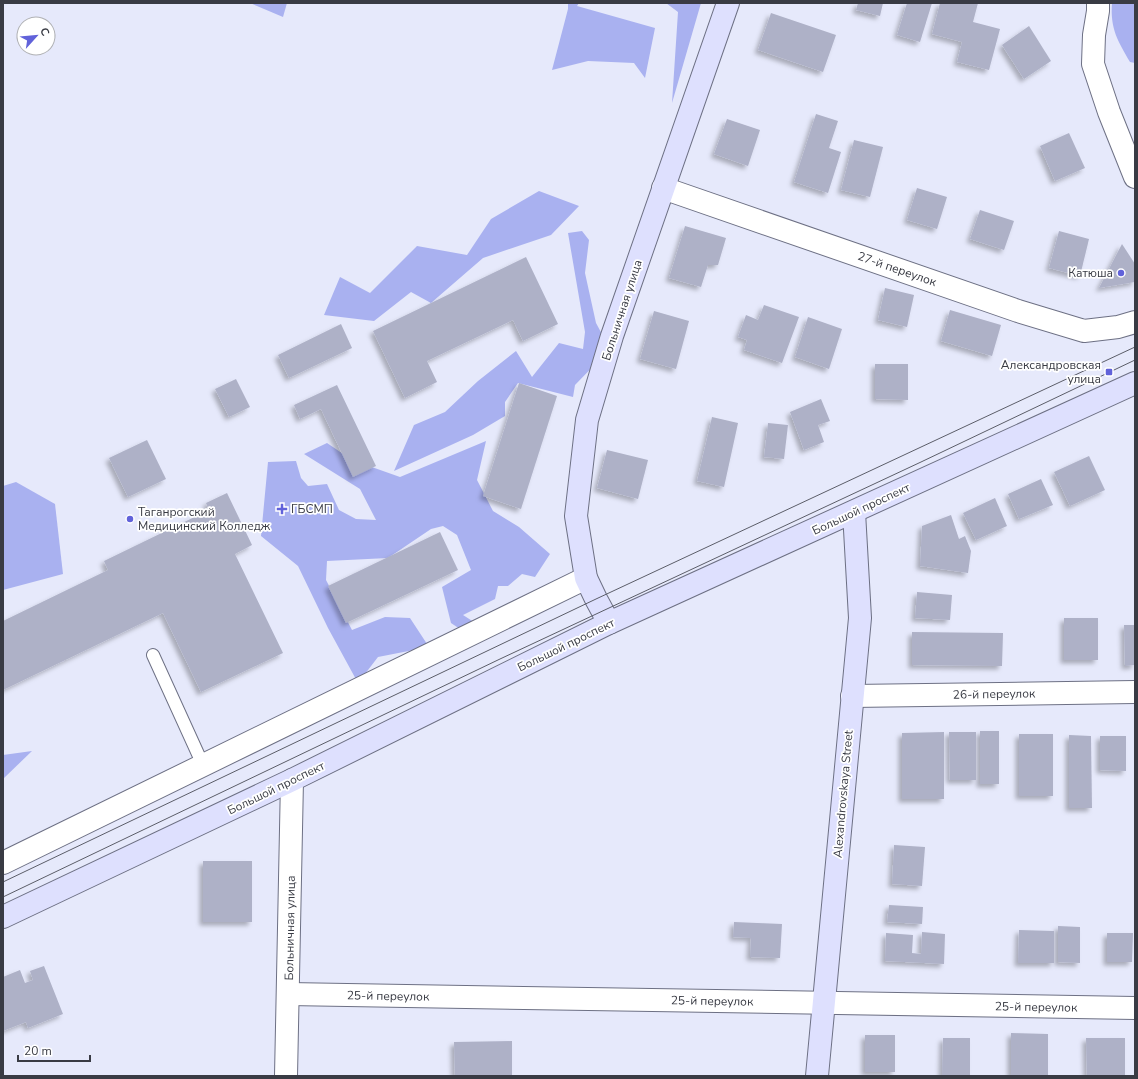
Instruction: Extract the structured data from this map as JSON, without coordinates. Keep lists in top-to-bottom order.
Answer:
{
  "streets": {
    "main road": ["Больничная улица", "Большой проспект", "Alexandrovskaya Street"],
    "street": ["27-й переулок", "26-й переулок", "25-й переулок"]
  },
  "crossings": [
    ["27-й переулок", "Больничная улица"],
    ["Больничная улица", "Большой проспект"],
    ["Больничная улица", "25-й переулок"],
    ["Большой проспект", "Alexandrovskaya Street"],
    ["26-й переулок", "Alexandrovskaya Street"],
    ["Alexandrovskaya Street", "25-й переулок"]
  ],
  "places": {
    "other": ["Катюша", "Таганрогский Медицинский Колледж"],
    "transit": ["Александровская улица"],
    "health": ["ГБСМП"]
  },
  "scale_bar": "20 m",
  "north": "top right"
}
